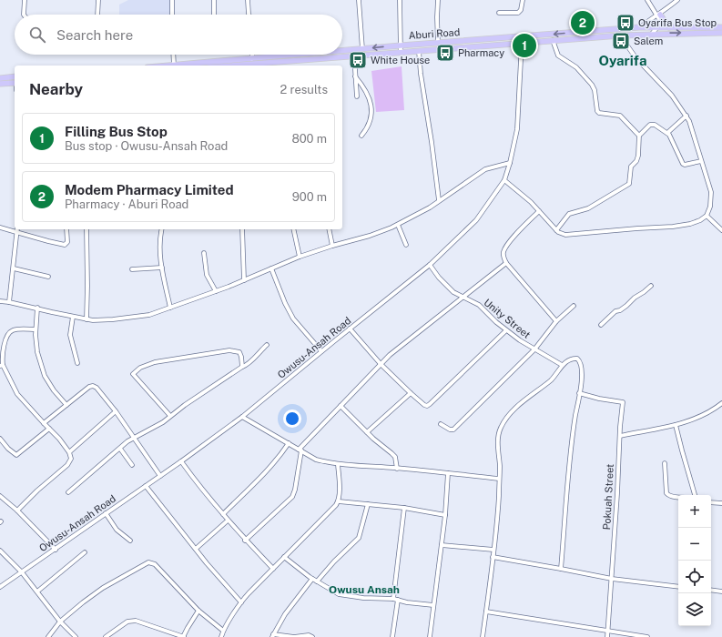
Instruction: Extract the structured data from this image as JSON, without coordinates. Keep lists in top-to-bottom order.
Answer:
{
  "streets": {
    "highway": ["Aburi Road"],
    "street": ["Unity Street", "Owusu-Ansah Road", "Pokuah Street"]
  },
  "crossings": [
    ["Aburi Road", "Owusu-Ansah Road"],
    ["Unity Street", "Owusu-Ansah Road"]
  ],
  "districts": ["Oyarifa", "Owusu Ansah"],
  "places": {
    "bus stop": [
      "Oyarifa Bus Stop",
      "Salem",
      "Pharmacy",
      "White House"
    ]
  },
  "page": {
    "pins": ["2", "1"],
    "search": "Search here",
    "heading": ["Nearby", "2 results"],
    "list": [
      {
        "mark": "1",
        "name": "Filling Bus Stop",
        "note": "Bus stop · Owusu-Ansah Road",
        "value": "800 m"
      },
      {
        "mark": "2",
        "name": "Modem Pharmacy Limited",
        "note": "Pharmacy · Aburi Road",
        "value": "900 m"
      }
    ],
    "map_buttons": ["+", "−"]
  }
}
